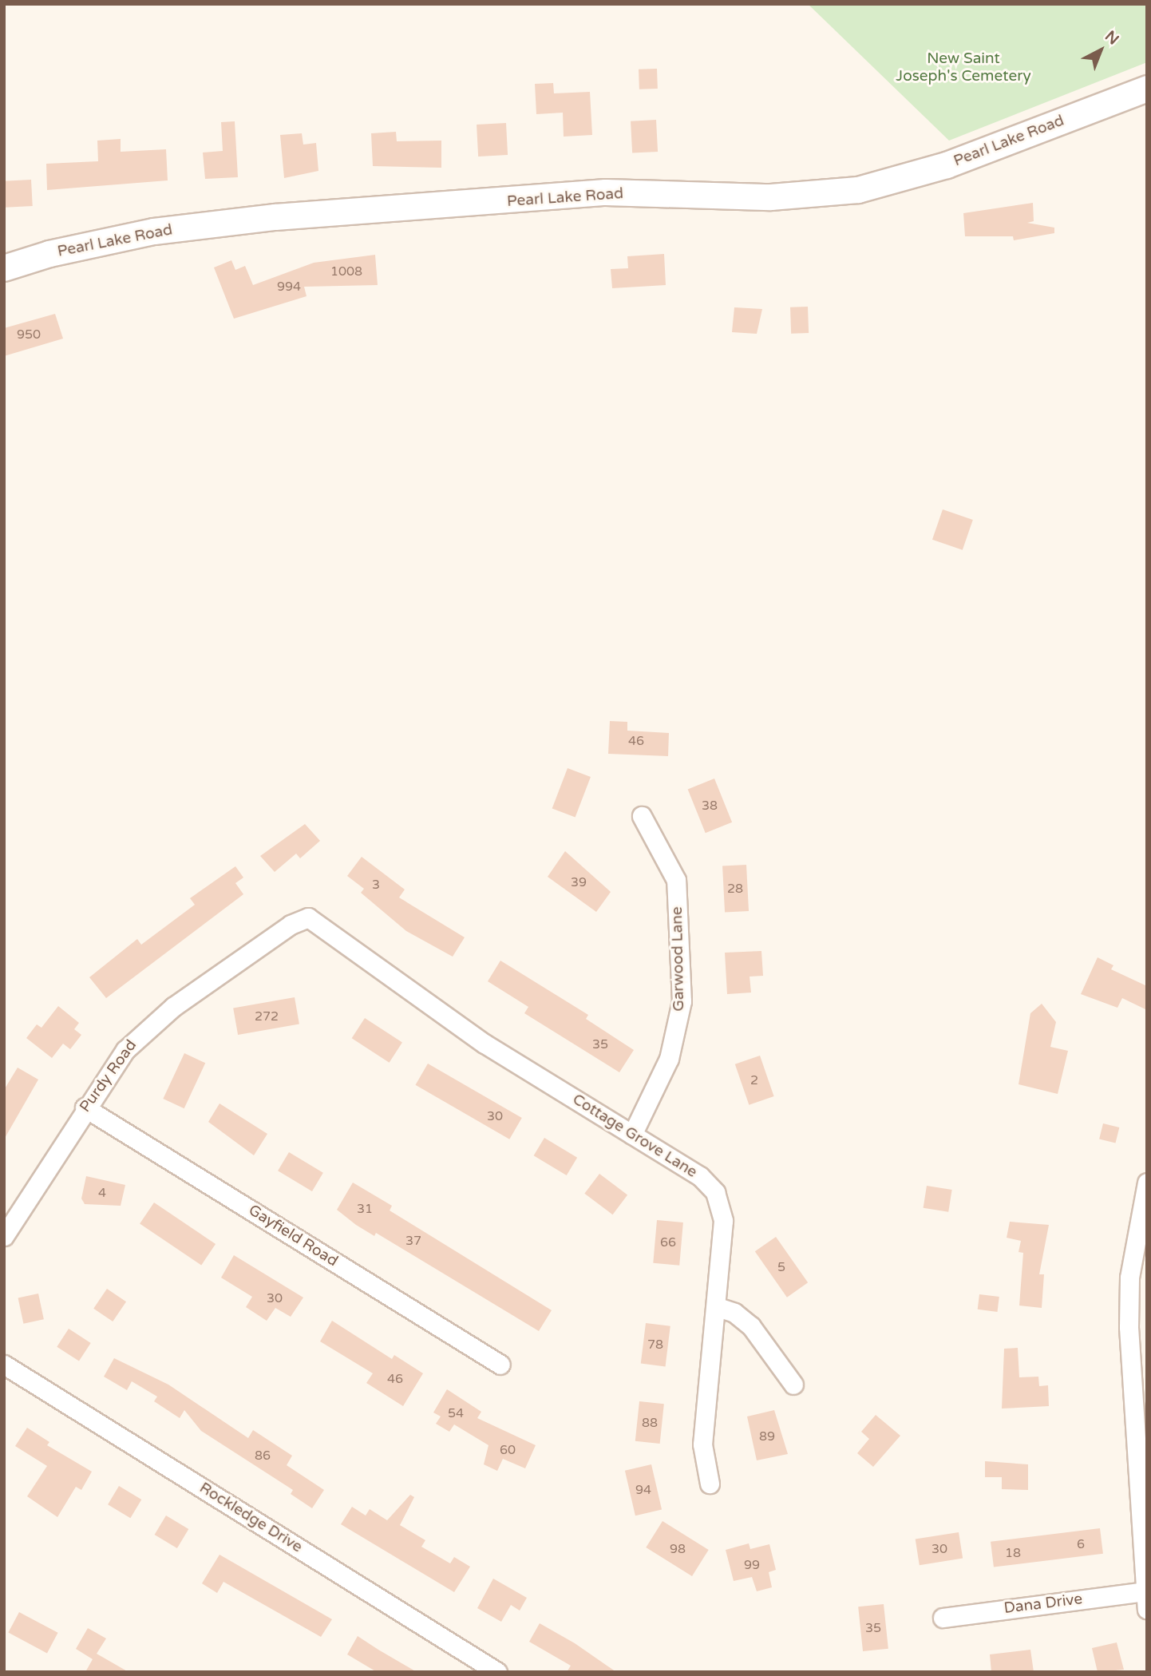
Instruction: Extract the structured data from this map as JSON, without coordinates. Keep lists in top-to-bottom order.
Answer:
{
  "streets": {
    "main road": ["Pearl Lake Road"],
    "street": [
      "Garwood Lane",
      "Purdy Road",
      "Cottage Grove Lane",
      "Gayfield Road",
      "Rockledge Drive",
      "Dana Drive"
    ]
  },
  "crossings": [
    ["Garwood Lane", "Cottage Grove Lane"],
    ["Purdy Road", "Cottage Grove Lane"],
    ["Purdy Road", "Gayfield Road"]
  ],
  "parks": ["New Saint Joseph's Cemetery"],
  "house_numbers": [
    "1008",
    "994",
    "950",
    "46",
    "38",
    "39",
    "3",
    "28",
    "272",
    "35",
    "2",
    "30",
    "4",
    "31",
    "37",
    "66",
    "5",
    "30",
    "78",
    "46",
    "54",
    "88",
    "89",
    "60",
    "86",
    "94",
    "6",
    "98",
    "30",
    "18",
    "99",
    "35"
  ],
  "north": "top right"
}
